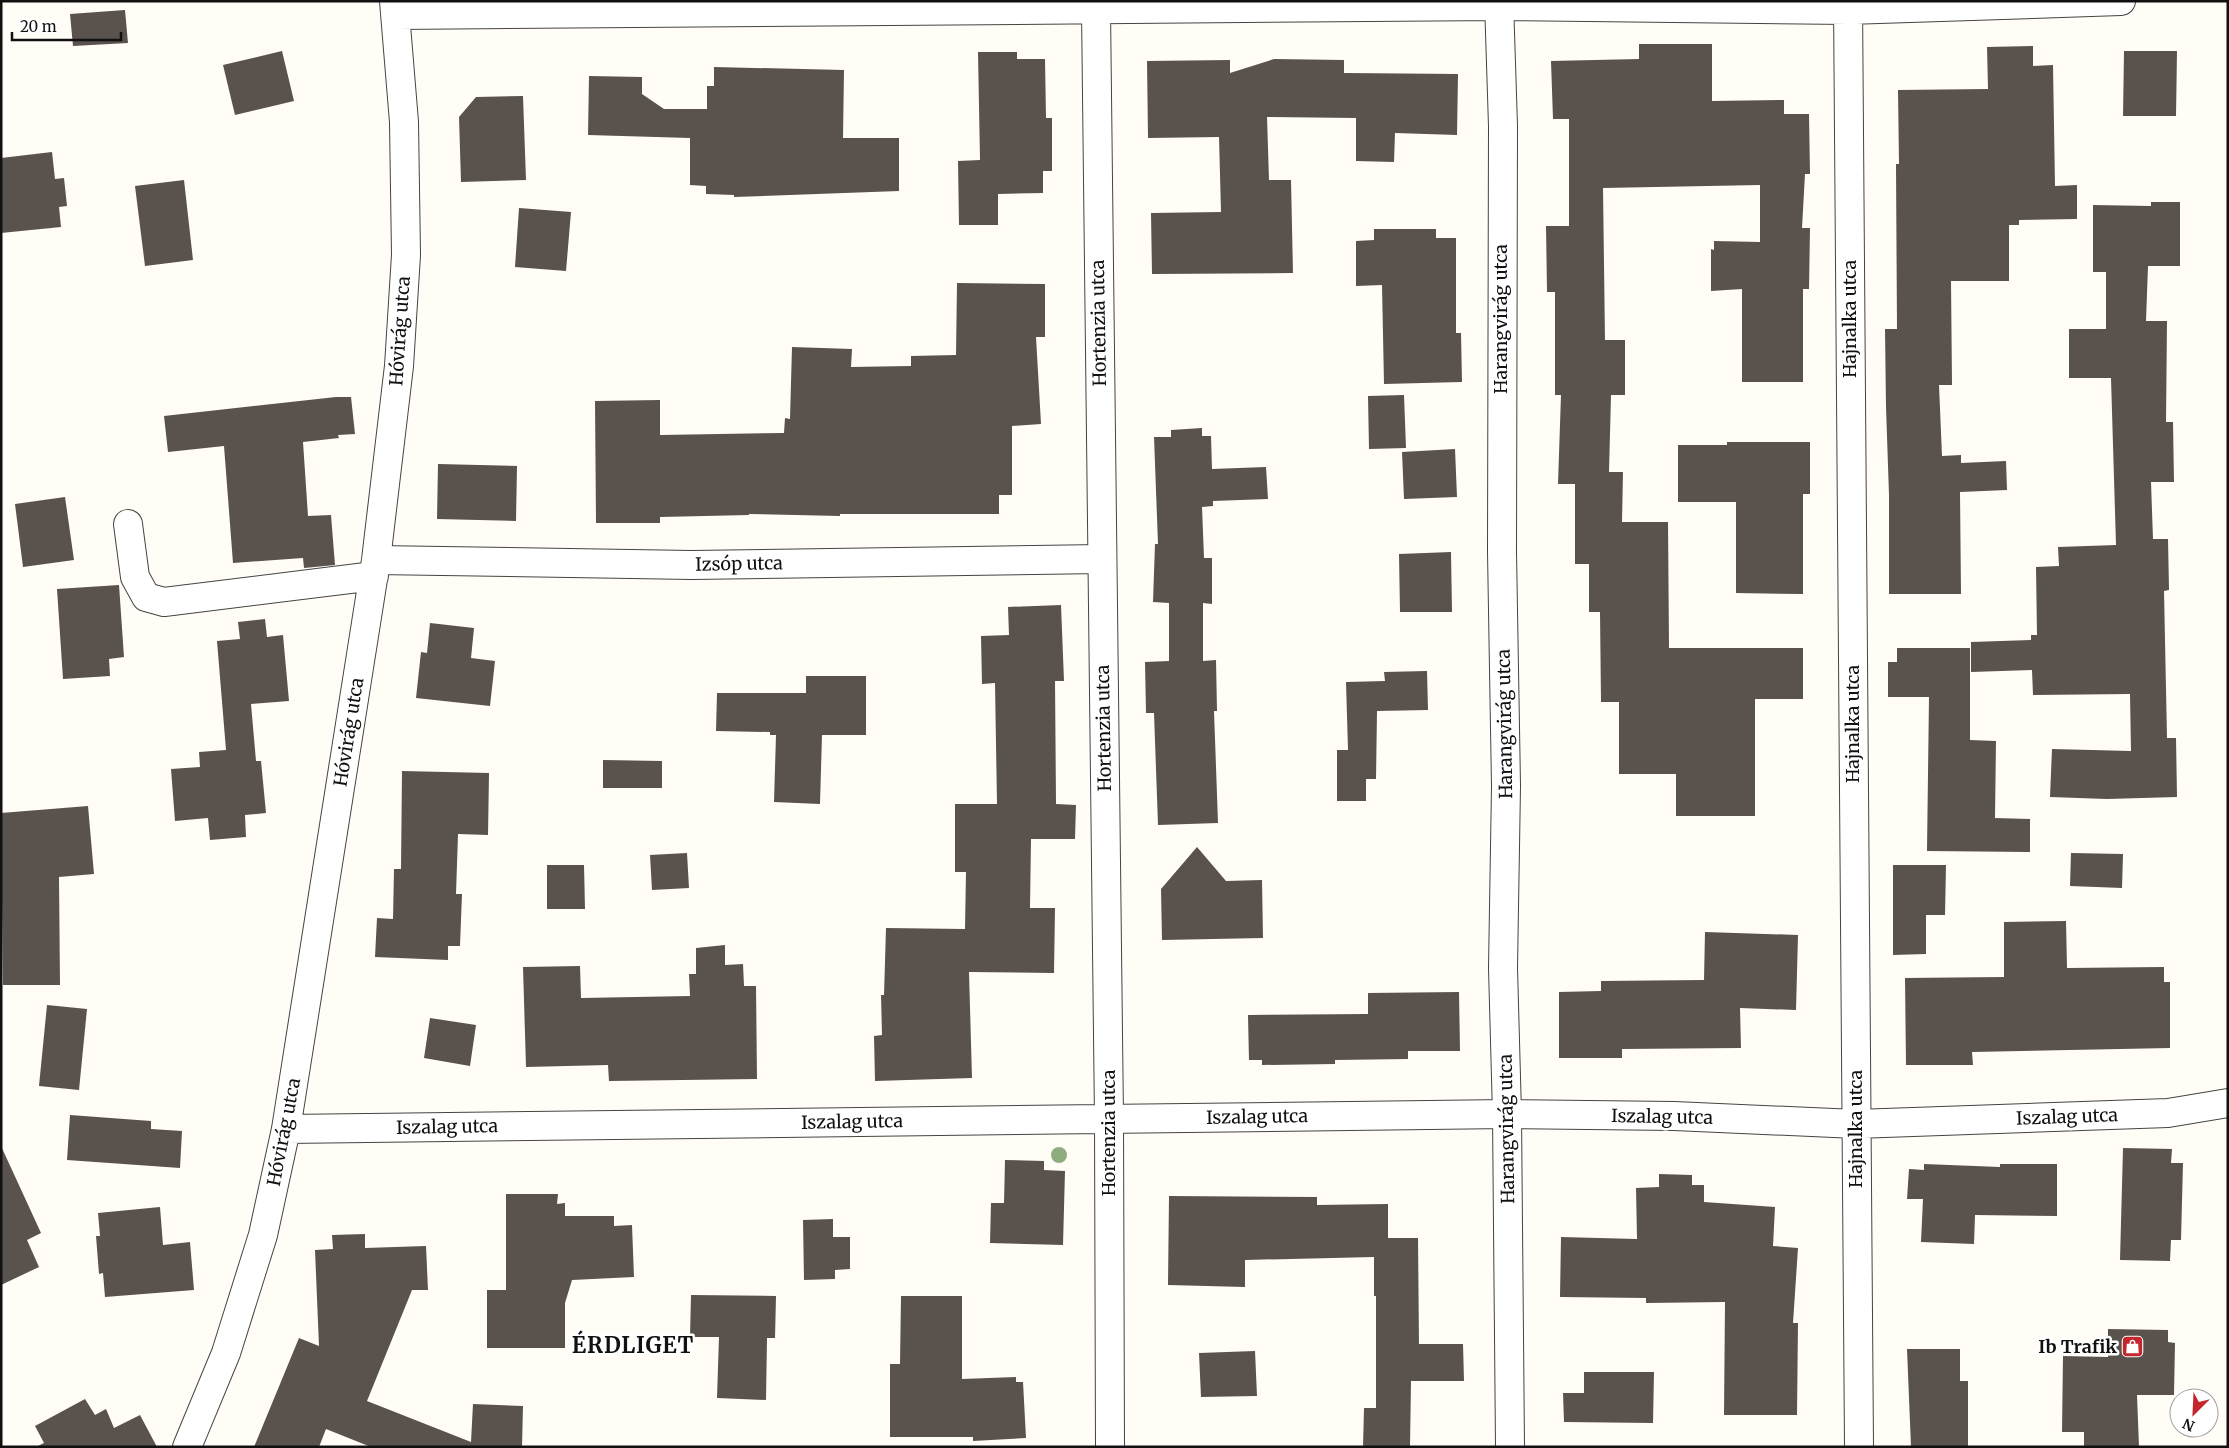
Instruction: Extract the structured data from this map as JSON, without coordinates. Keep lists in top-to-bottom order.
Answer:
{
  "streets": {
    "street": [
      "Harangvirág utca",
      "Hajnalka utca",
      "Hortenzia utca",
      "Hóvirág utca",
      "Izsóp utca",
      "Iszalag utca"
    ]
  },
  "crossings": [
    ["Harangvirág utca", "Iszalag utca"],
    ["Hajnalka utca", "Iszalag utca"],
    ["Hortenzia utca", "Izsóp utca"],
    ["Hortenzia utca", "Iszalag utca"],
    ["Hóvirág utca", "Izsóp utca"],
    ["Hóvirág utca", "Iszalag utca"]
  ],
  "districts": ["ÉRDLIGET"],
  "places": {
    "shop": ["Ib Trafik"]
  },
  "scale_bar": "20 m",
  "north": "bottom left"
}
